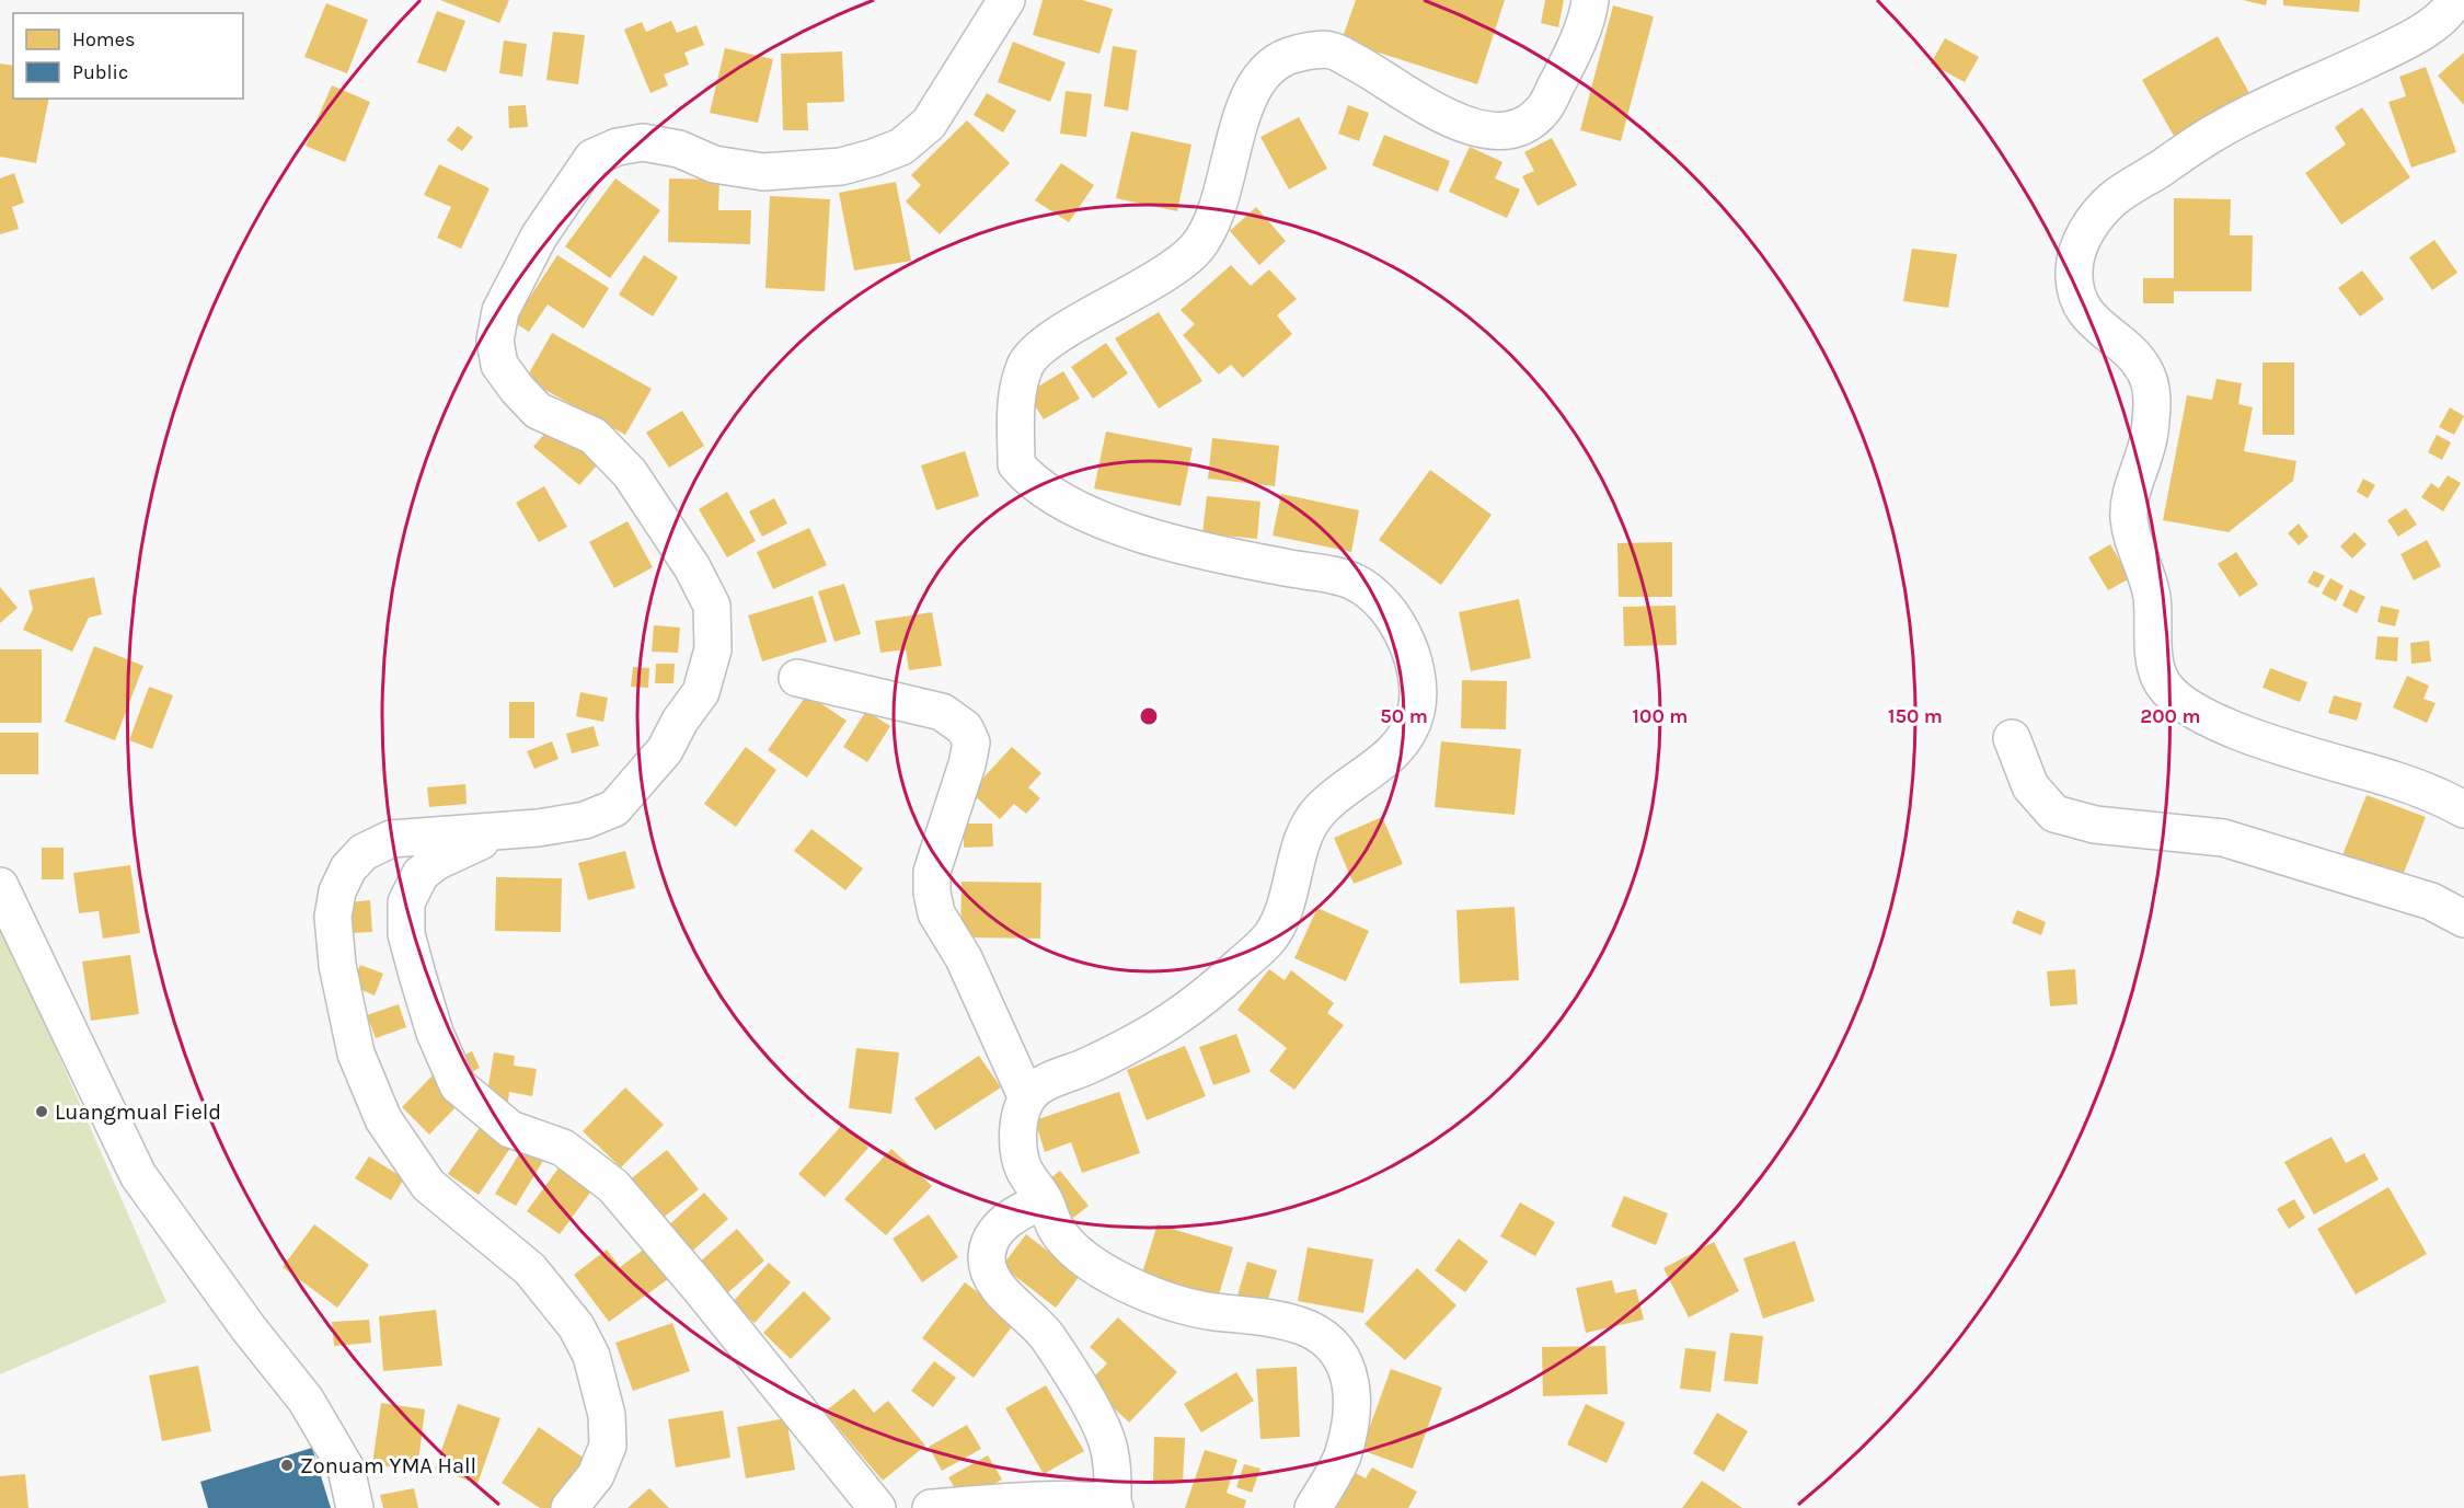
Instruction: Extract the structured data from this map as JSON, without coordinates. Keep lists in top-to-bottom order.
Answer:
{
  "places": ["Luangmual Field", "Zonuam YMA Hall"],
  "legend": ["Homes", "Public"],
  "rings": [
    "50 m",
    "100 m",
    "150 m",
    "200 m"
  ]
}
